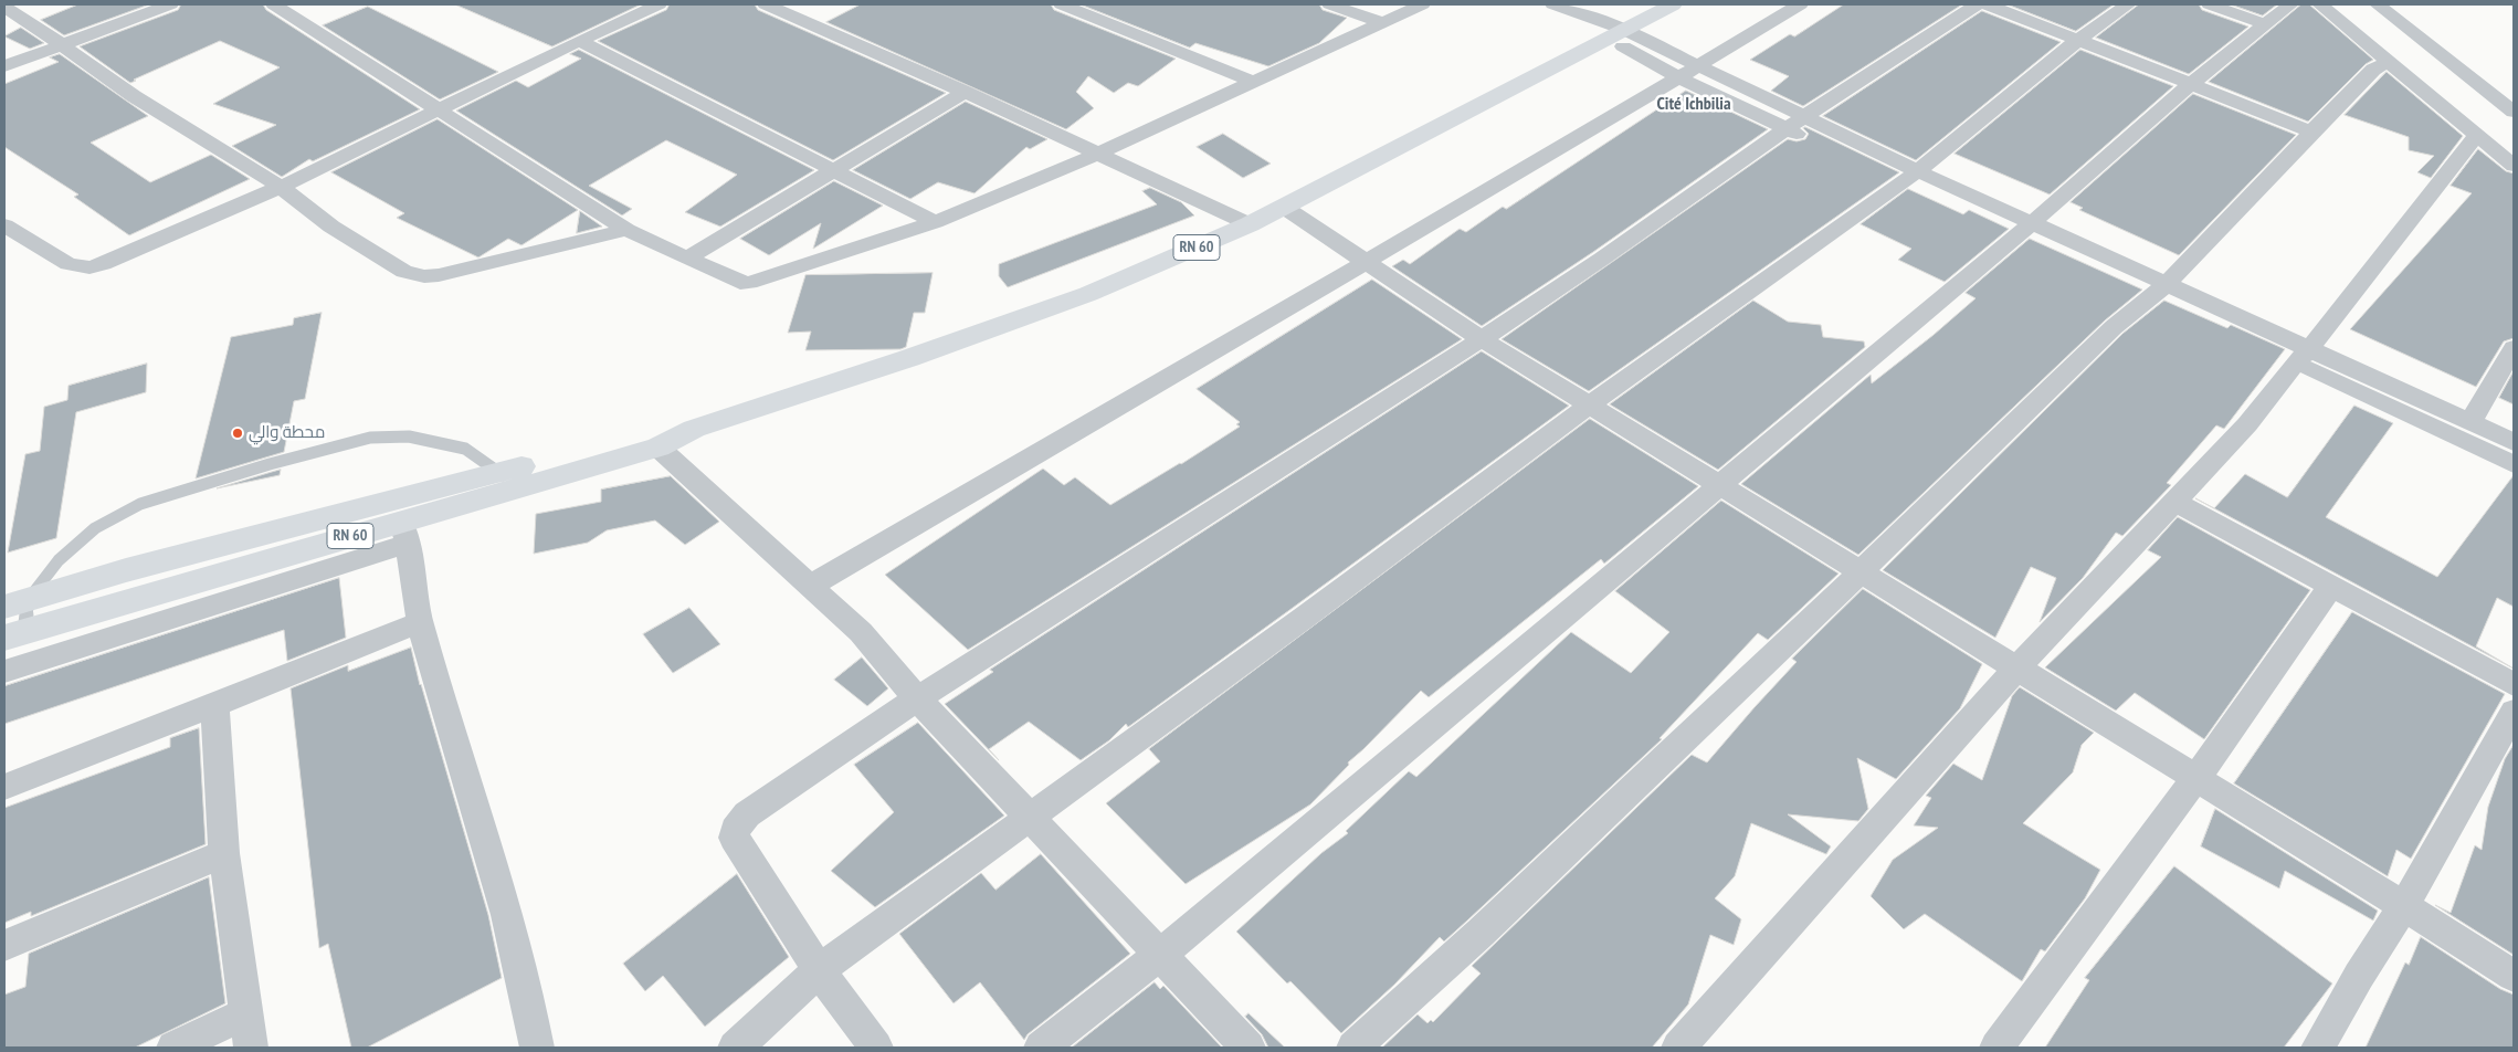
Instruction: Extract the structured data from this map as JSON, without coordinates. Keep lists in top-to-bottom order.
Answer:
{
  "streets": {
    "main road": ["RN 60"]
  },
  "districts": ["Cité Ichbilia"],
  "places": ["محطة والي"]
}
